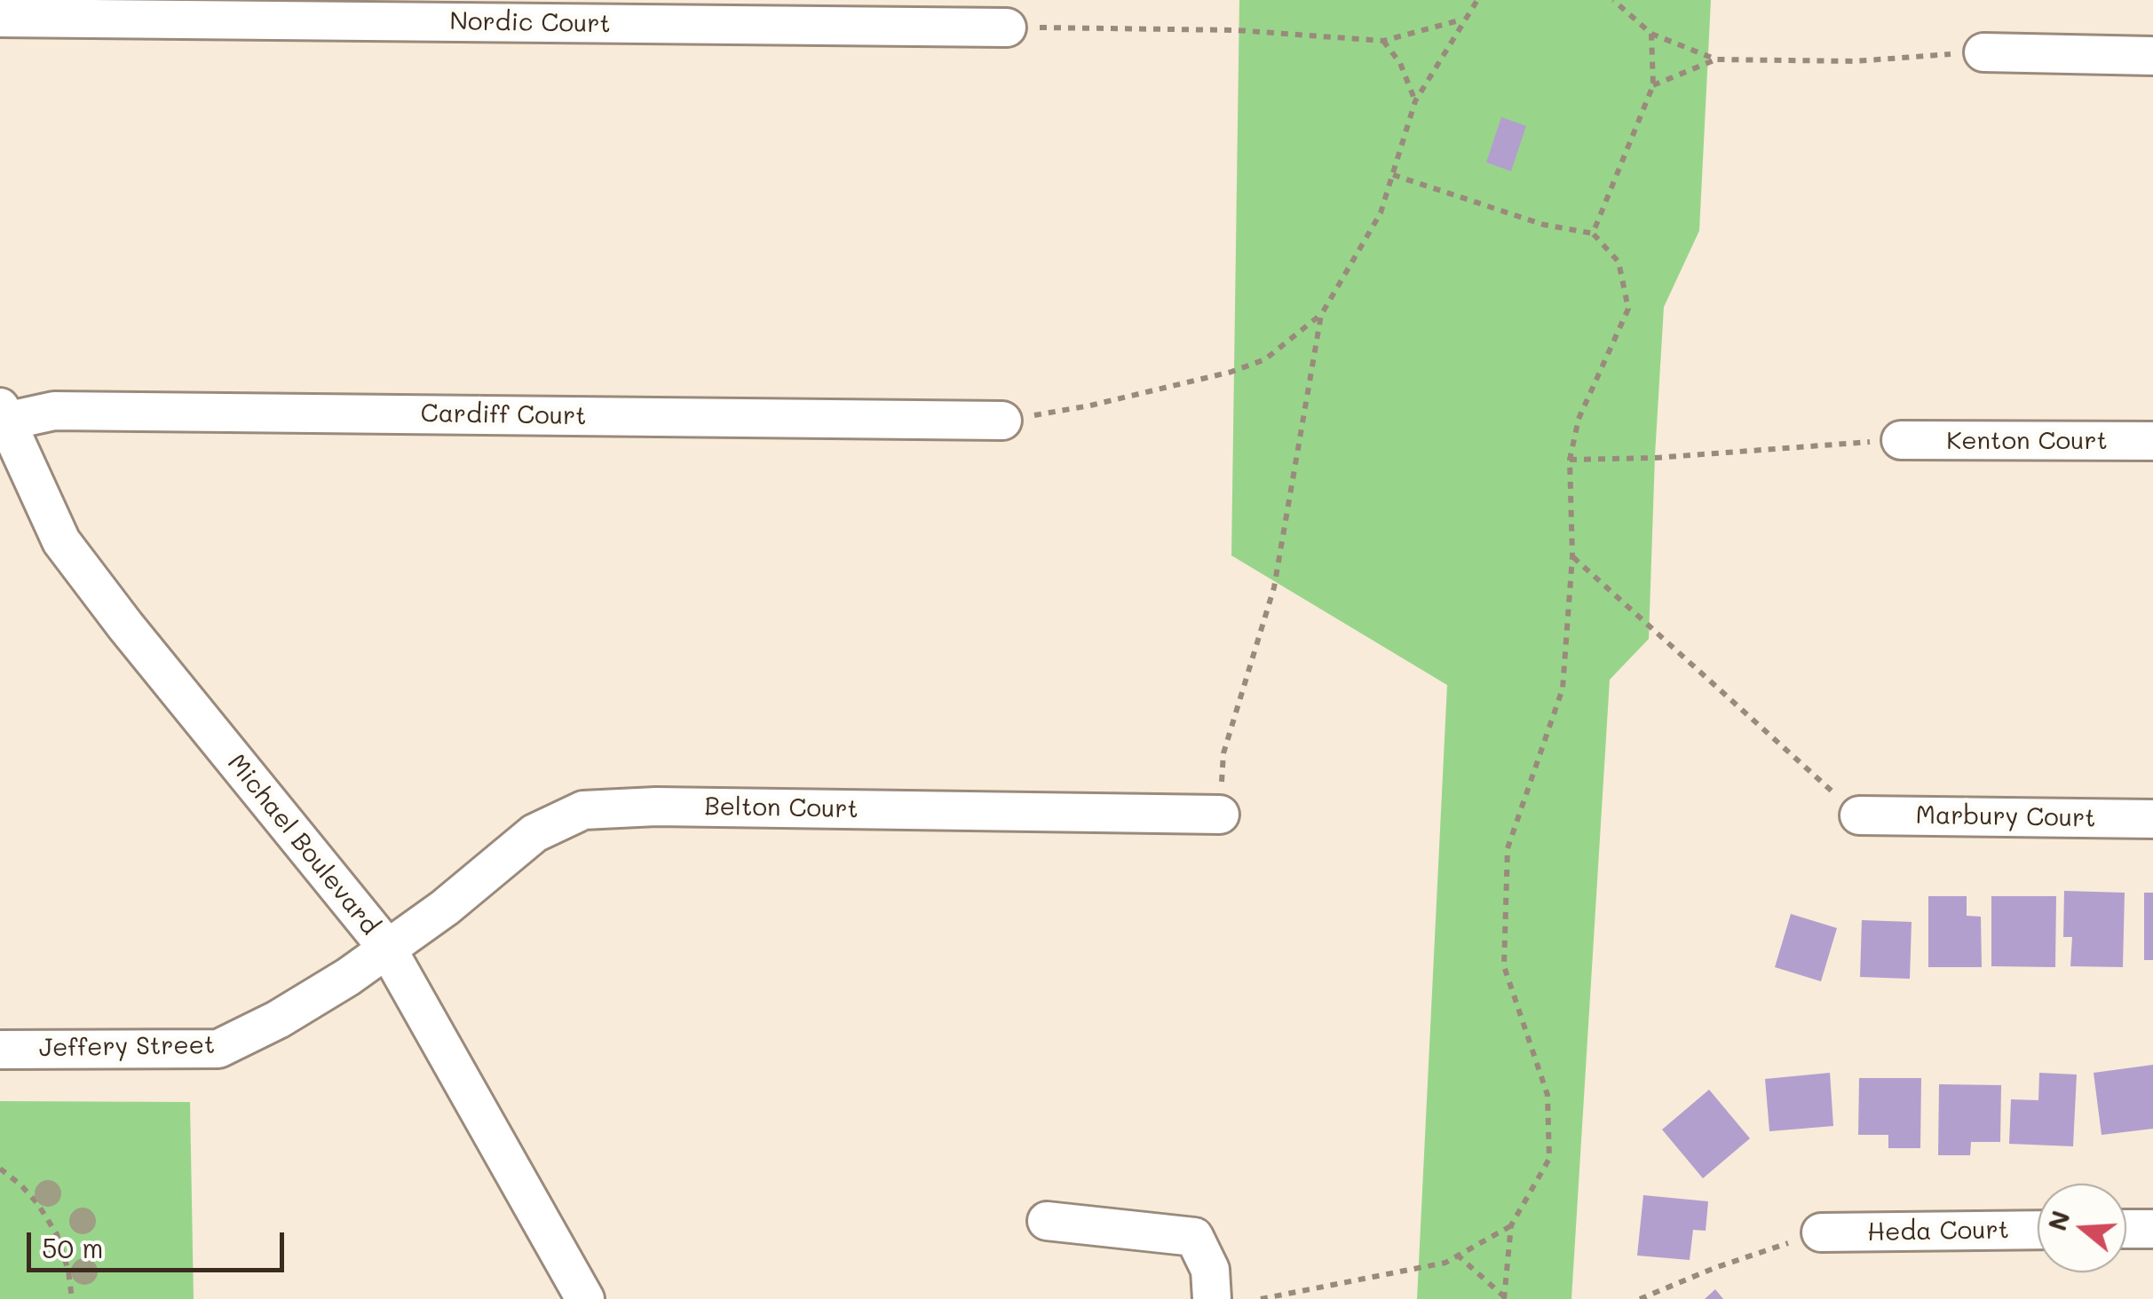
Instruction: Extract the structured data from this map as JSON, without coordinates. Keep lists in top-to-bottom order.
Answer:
{
  "streets": {
    "street": [
      "Nordic Court",
      "Cardiff Court",
      "Kenton Court",
      "Belton Court",
      "Marbury Court",
      "Michael Boulevard",
      "Jeffery Street",
      "Heda Court"
    ]
  },
  "crossings": [
    ["Cardiff Court", "Michael Boulevard"],
    ["Belton Court", "Michael Boulevard"],
    ["Belton Court", "Jeffery Street"],
    ["Michael Boulevard", "Jeffery Street"]
  ],
  "scale_bar": "50 m",
  "north": "left"
}
